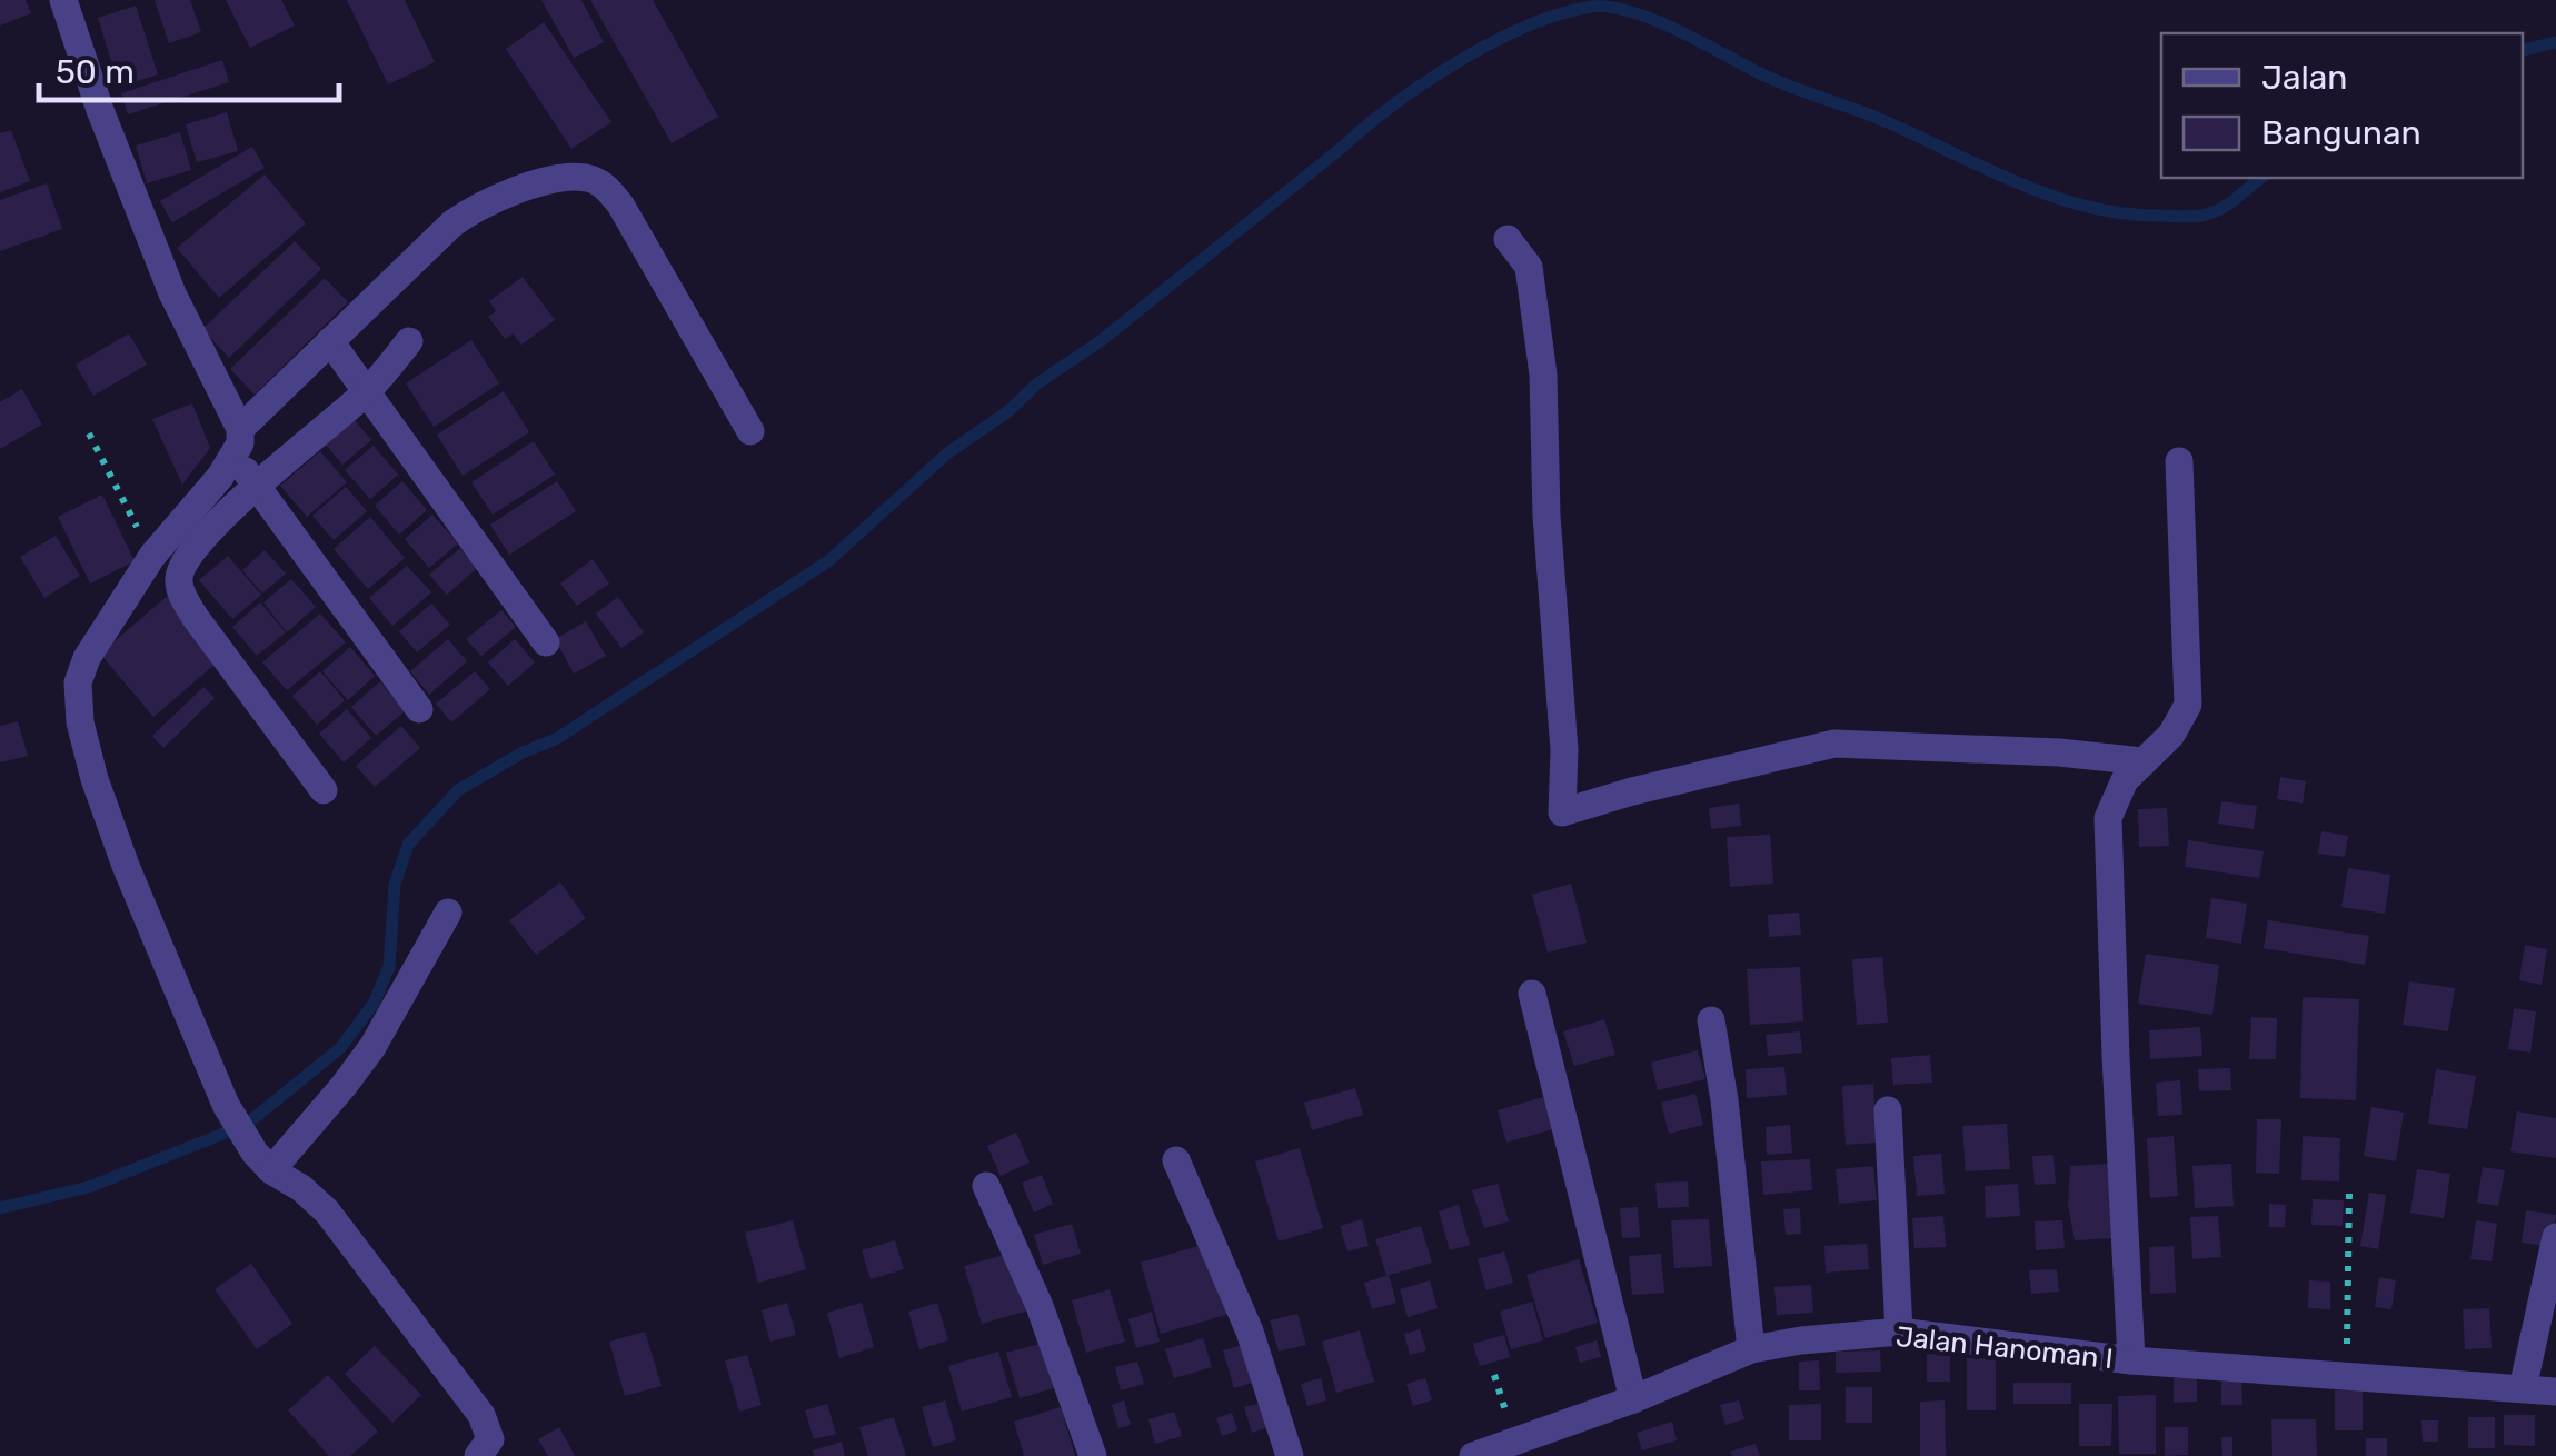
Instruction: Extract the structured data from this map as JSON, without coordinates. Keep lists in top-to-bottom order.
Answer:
{
  "streets": {
    "street": ["Jalan Hanoman I"]
  },
  "legend": ["Jalan", "Bangunan"],
  "scale_bar": "50 m"
}
